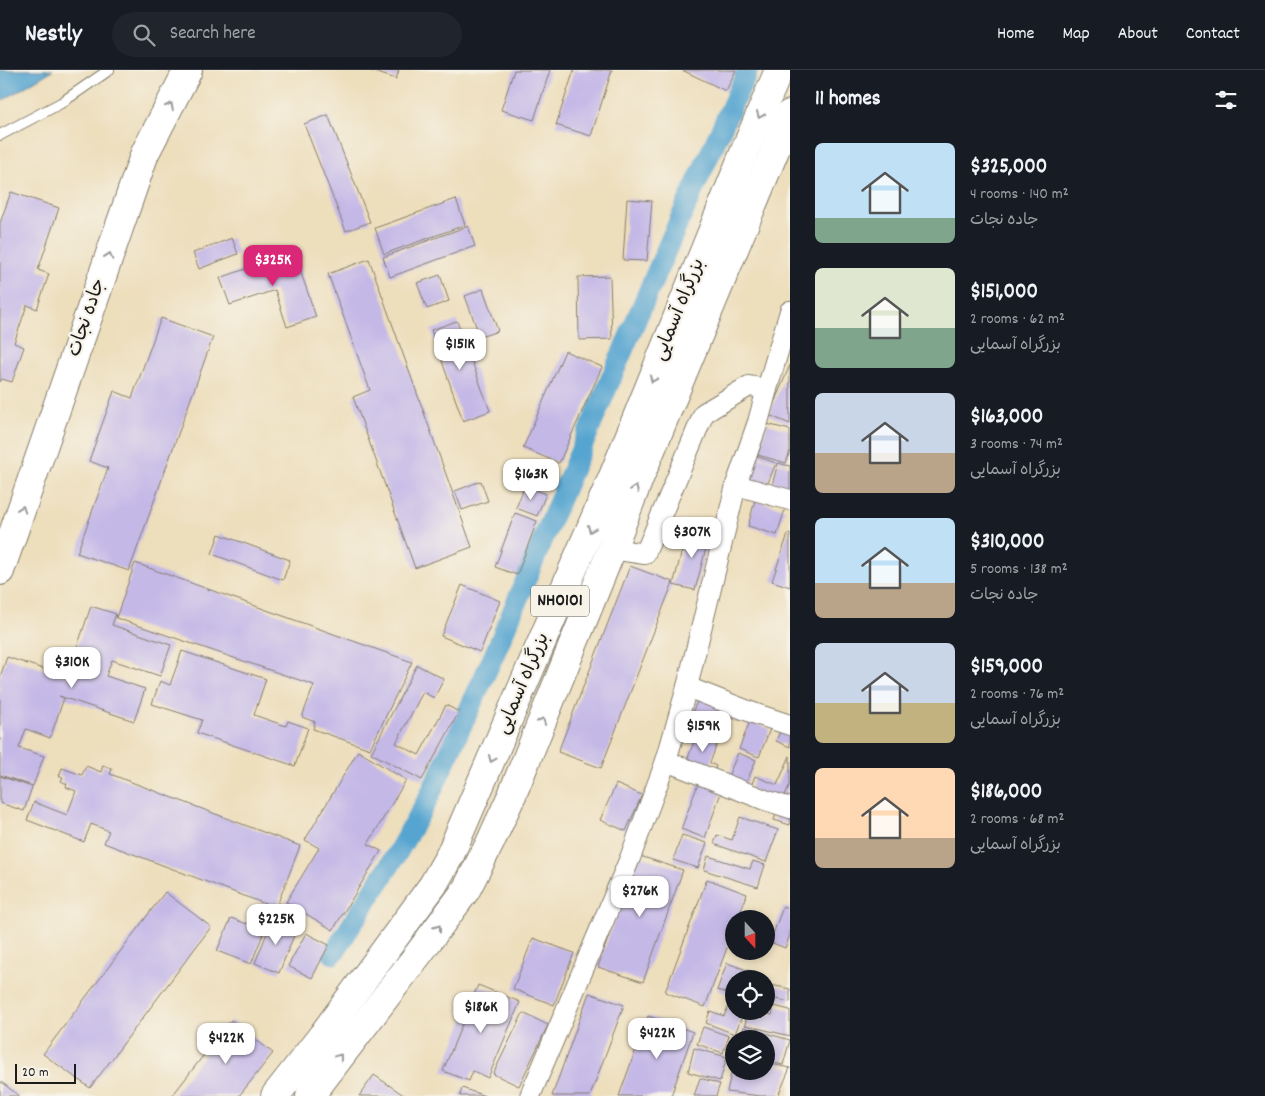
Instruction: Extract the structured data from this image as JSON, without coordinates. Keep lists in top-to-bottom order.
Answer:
{
  "streets": {
    "main road": ["بزرگراه آسمایی", "جاده نجات", "NH0101"]
  },
  "one_way": ["جاده نجات"],
  "scale_bar": "20 m",
  "north": "bottom",
  "page": {
    "header": "Nestly",
    "search": "Search here",
    "nav": [
      "Home",
      "Map",
      "About",
      "Contact"
    ],
    "heading": "11 homes",
    "list": [
      {
        "name": "$325,000",
        "note": "4 rooms · 140 m² · جاده نجات"
      },
      {
        "name": "$151,000",
        "note": "2 rooms · 62 m² · بزرگراه آسمایی"
      },
      {
        "name": "$163,000",
        "note": "3 rooms · 74 m² · بزرگراه آسمایی"
      },
      {
        "name": "$310,000",
        "note": "5 rooms · 138 m² · جاده نجات"
      },
      {
        "name": "$159,000",
        "note": "2 rooms · 76 m² · بزرگراه آسمایی"
      },
      {
        "name": "$186,000",
        "note": "2 rooms · 68 m² · بزرگراه آسمایی"
      }
    ],
    "price": [
      "$325K",
      "$151K",
      "$163K",
      "$307K",
      "$310K",
      "$159K",
      "$276K",
      "$225K",
      "$186K",
      "$422K",
      "$422K"
    ],
    "scale": "20 m"
  }
}
